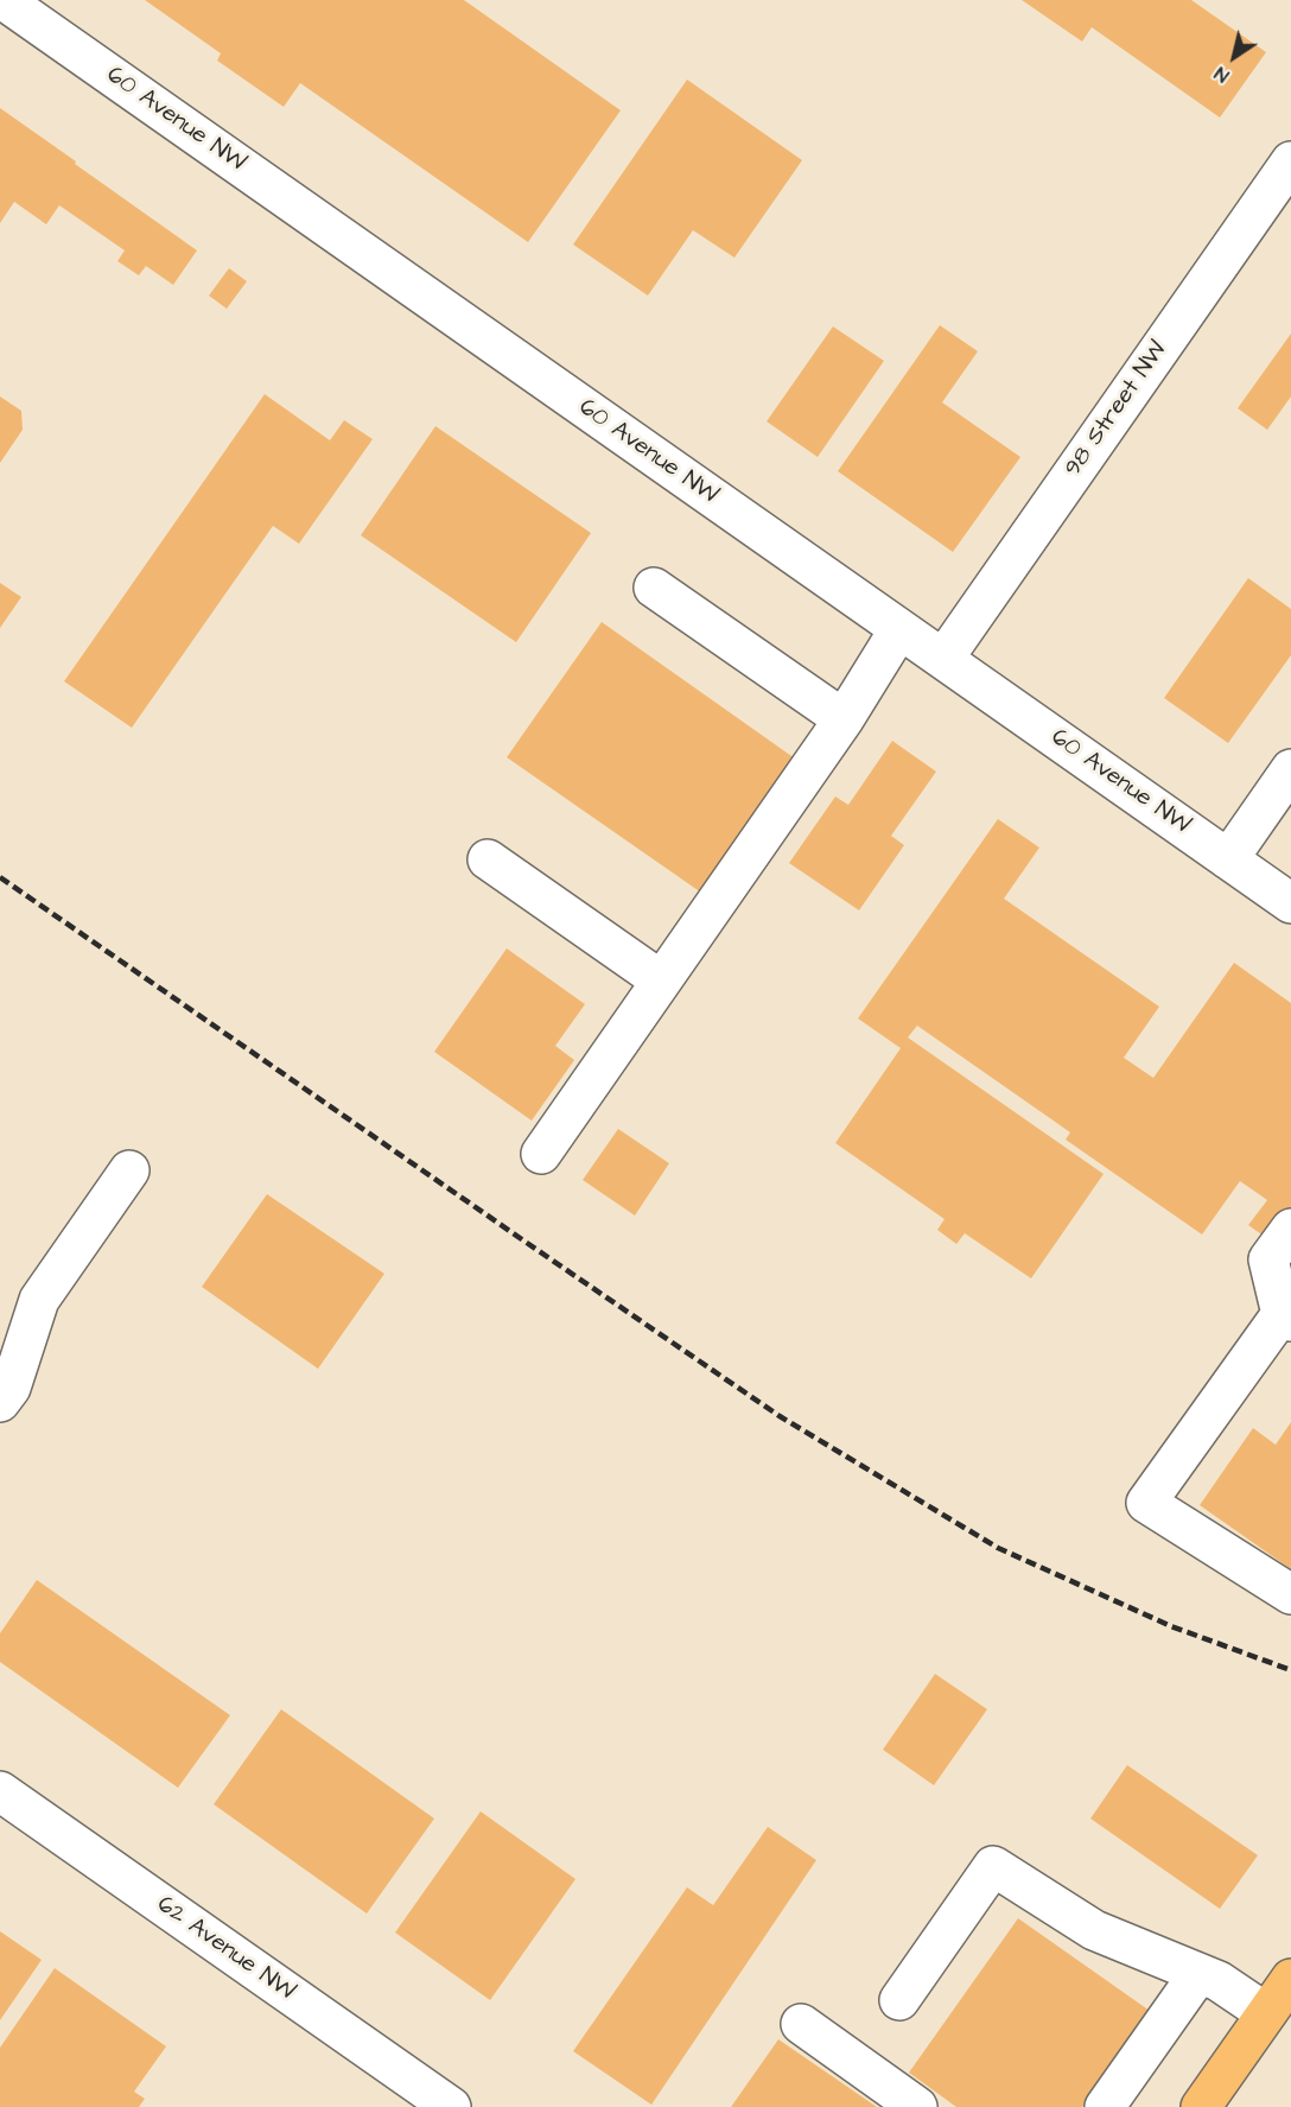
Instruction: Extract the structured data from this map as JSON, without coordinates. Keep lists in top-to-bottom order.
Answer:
{
  "streets": {
    "street": ["60 Avenue NW", "98 Street NW", "62 Avenue NW"]
  },
  "crossings": [
    ["60 Avenue NW", "98 Street NW"]
  ],
  "north": "bottom left"
}
